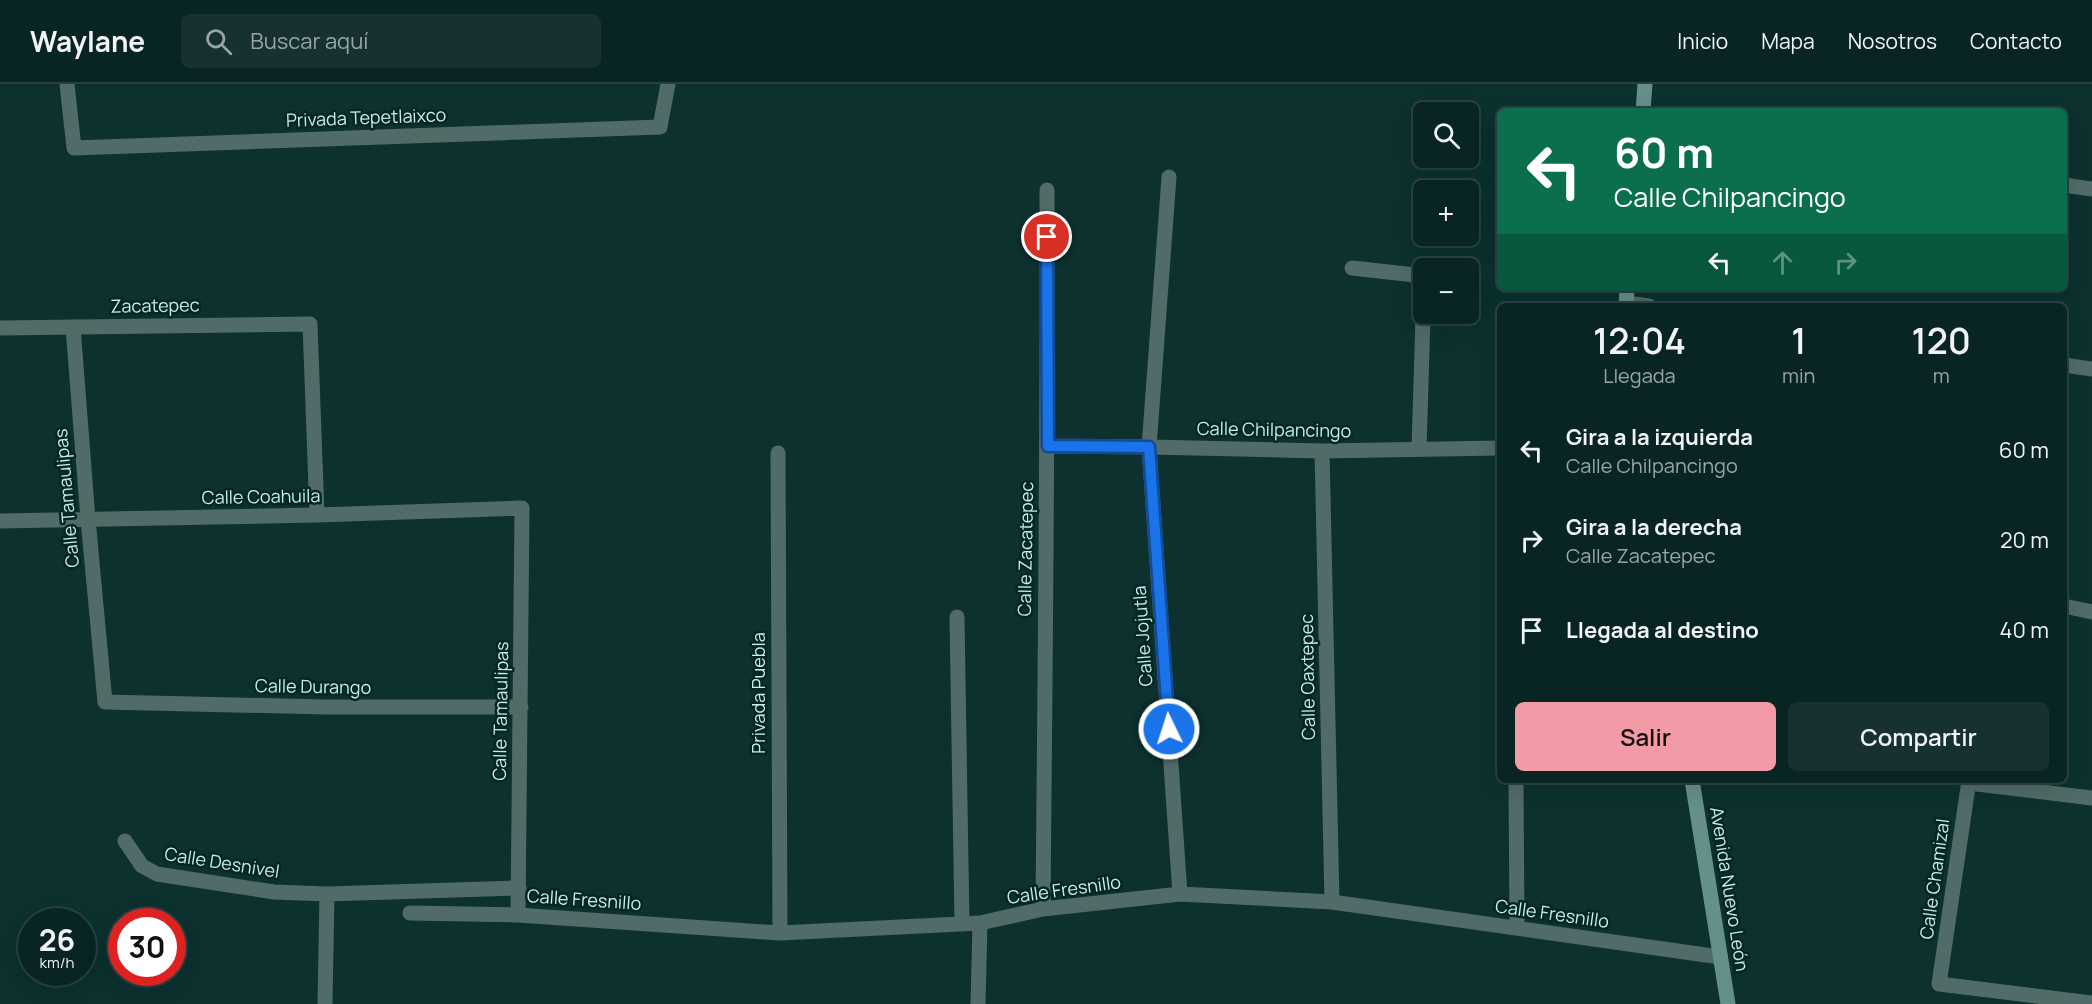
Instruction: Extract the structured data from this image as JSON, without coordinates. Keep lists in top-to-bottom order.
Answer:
{
  "streets": {
    "main road": ["Avenida Nuevo León"],
    "street": [
      "Privada Tepetlaixco",
      "Zacatepec",
      "Calle Chilpancingo",
      "Calle Coahuila",
      "Calle Tamaulipas",
      "Calle Zacatepec",
      "Calle Jojutla",
      "Calle Oaxtepec",
      "Calle Durango",
      "Privada Puebla",
      "Calle Desnivel",
      "Calle Chamizal",
      "Calle Fresnillo"
    ]
  },
  "crossings": [
    ["Zacatepec", "Calle Coahuila"],
    ["Zacatepec", "Calle Tamaulipas"],
    ["Calle Chilpancingo", "Calle Zacatepec"],
    ["Calle Chilpancingo", "Calle Jojutla"],
    ["Calle Chilpancingo", "Calle Oaxtepec"],
    ["Calle Coahuila", "Calle Tamaulipas"],
    ["Calle Tamaulipas", "Calle Durango"],
    ["Calle Tamaulipas", "Calle Desnivel"],
    ["Calle Tamaulipas", "Calle Fresnillo"],
    ["Calle Zacatepec", "Calle Fresnillo"],
    ["Calle Jojutla", "Calle Fresnillo"],
    ["Calle Oaxtepec", "Calle Fresnillo"],
    ["Privada Puebla", "Calle Fresnillo"],
    ["Avenida Nuevo León", "Calle Fresnillo"]
  ],
  "page": {
    "header": "Waylane",
    "search": "Buscar aquí",
    "nav": [
      "Inicio",
      "Mapa",
      "Nosotros",
      "Contacto"
    ],
    "map_buttons": ["+", "−"],
    "turn": ["60 m", "Calle Chilpancingo"],
    "eta": [
      "12:04",
      "Llegada",
      "1",
      "min",
      "120",
      "m"
    ],
    "list": [
      {
        "name": "Gira a la izquierda",
        "note": "Calle Chilpancingo",
        "value": "60 m"
      },
      {
        "name": "Gira a la derecha",
        "note": "Calle Zacatepec",
        "value": "20 m"
      },
      {
        "name": "Llegada al destino",
        "value": "40 m"
      }
    ],
    "buttons": ["Salir", "Compartir"],
    "speed": "26 km/h",
    "limit": "30"
  }
}
